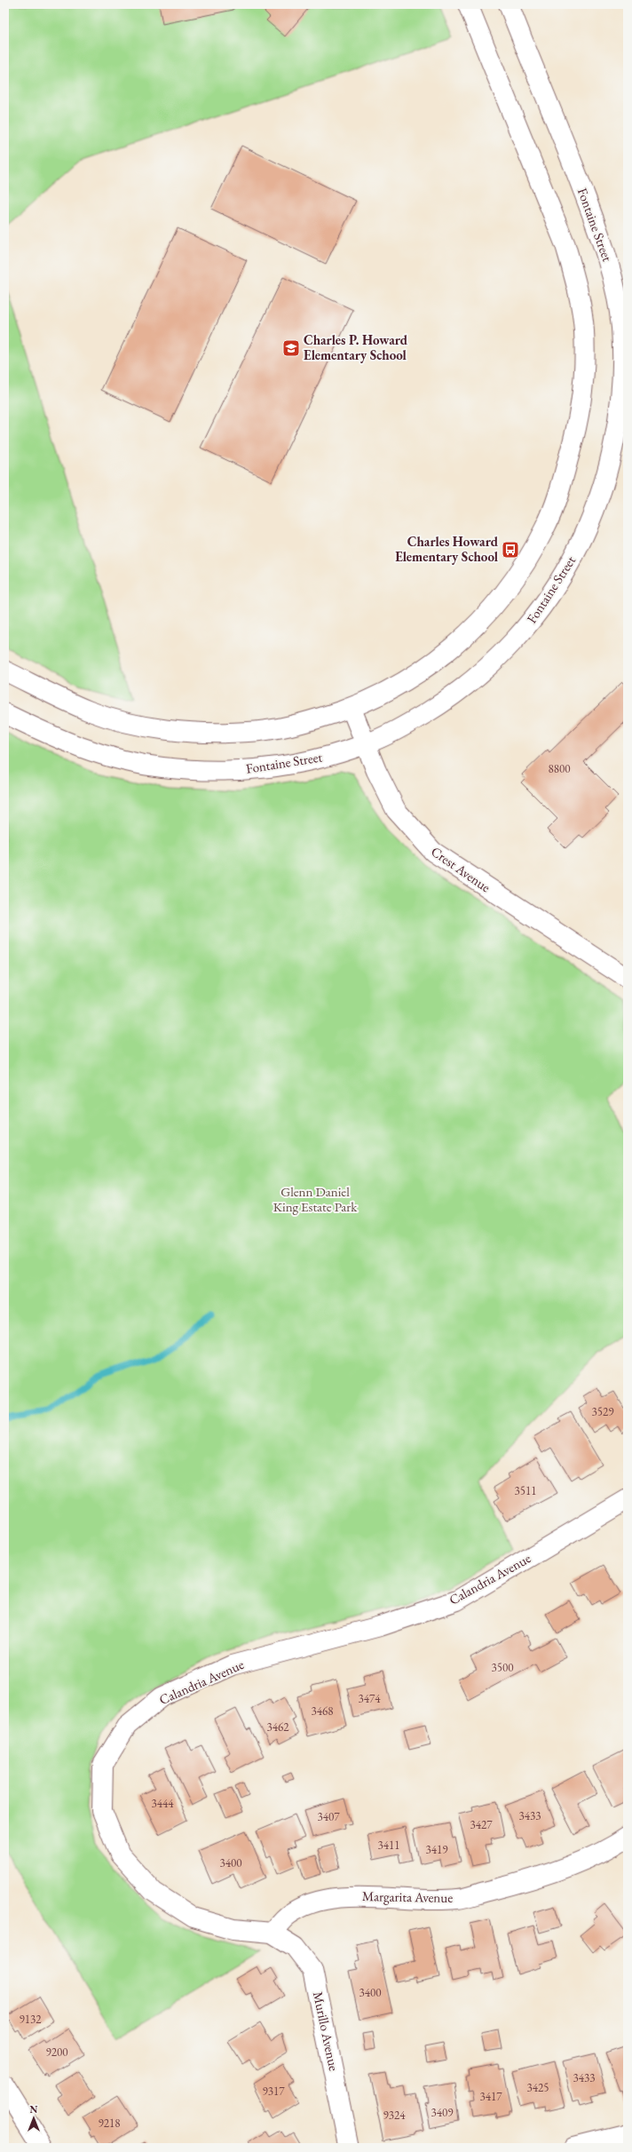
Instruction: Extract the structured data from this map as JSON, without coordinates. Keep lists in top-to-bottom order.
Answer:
{
  "streets": {
    "street": [
      "Fontaine Street",
      "Crest Avenue",
      "Calandria Avenue",
      "Margarita Avenue",
      "Murillo Avenue"
    ]
  },
  "crossings": [
    ["Fontaine Street", "Crest Avenue"],
    ["Calandria Avenue", "Margarita Avenue"],
    ["Calandria Avenue", "Murillo Avenue"],
    ["Margarita Avenue", "Murillo Avenue"]
  ],
  "parks": ["Glenn Daniel King Estate Park"],
  "places": {
    "school or university": ["Charles P. Howard Elementary School"],
    "bus stop": ["Charles Howard Elementary School"]
  },
  "house_numbers": [
    "8800",
    "3529",
    "3511",
    "3500",
    "3474",
    "3468",
    "3462",
    "3444",
    "3433",
    "3407",
    "3427",
    "3411",
    "3419",
    "3400",
    "3400",
    "9132",
    "9200",
    "3433",
    "3425",
    "9317",
    "3417",
    "3409",
    "9324",
    "9218"
  ],
  "north": "top"
}
